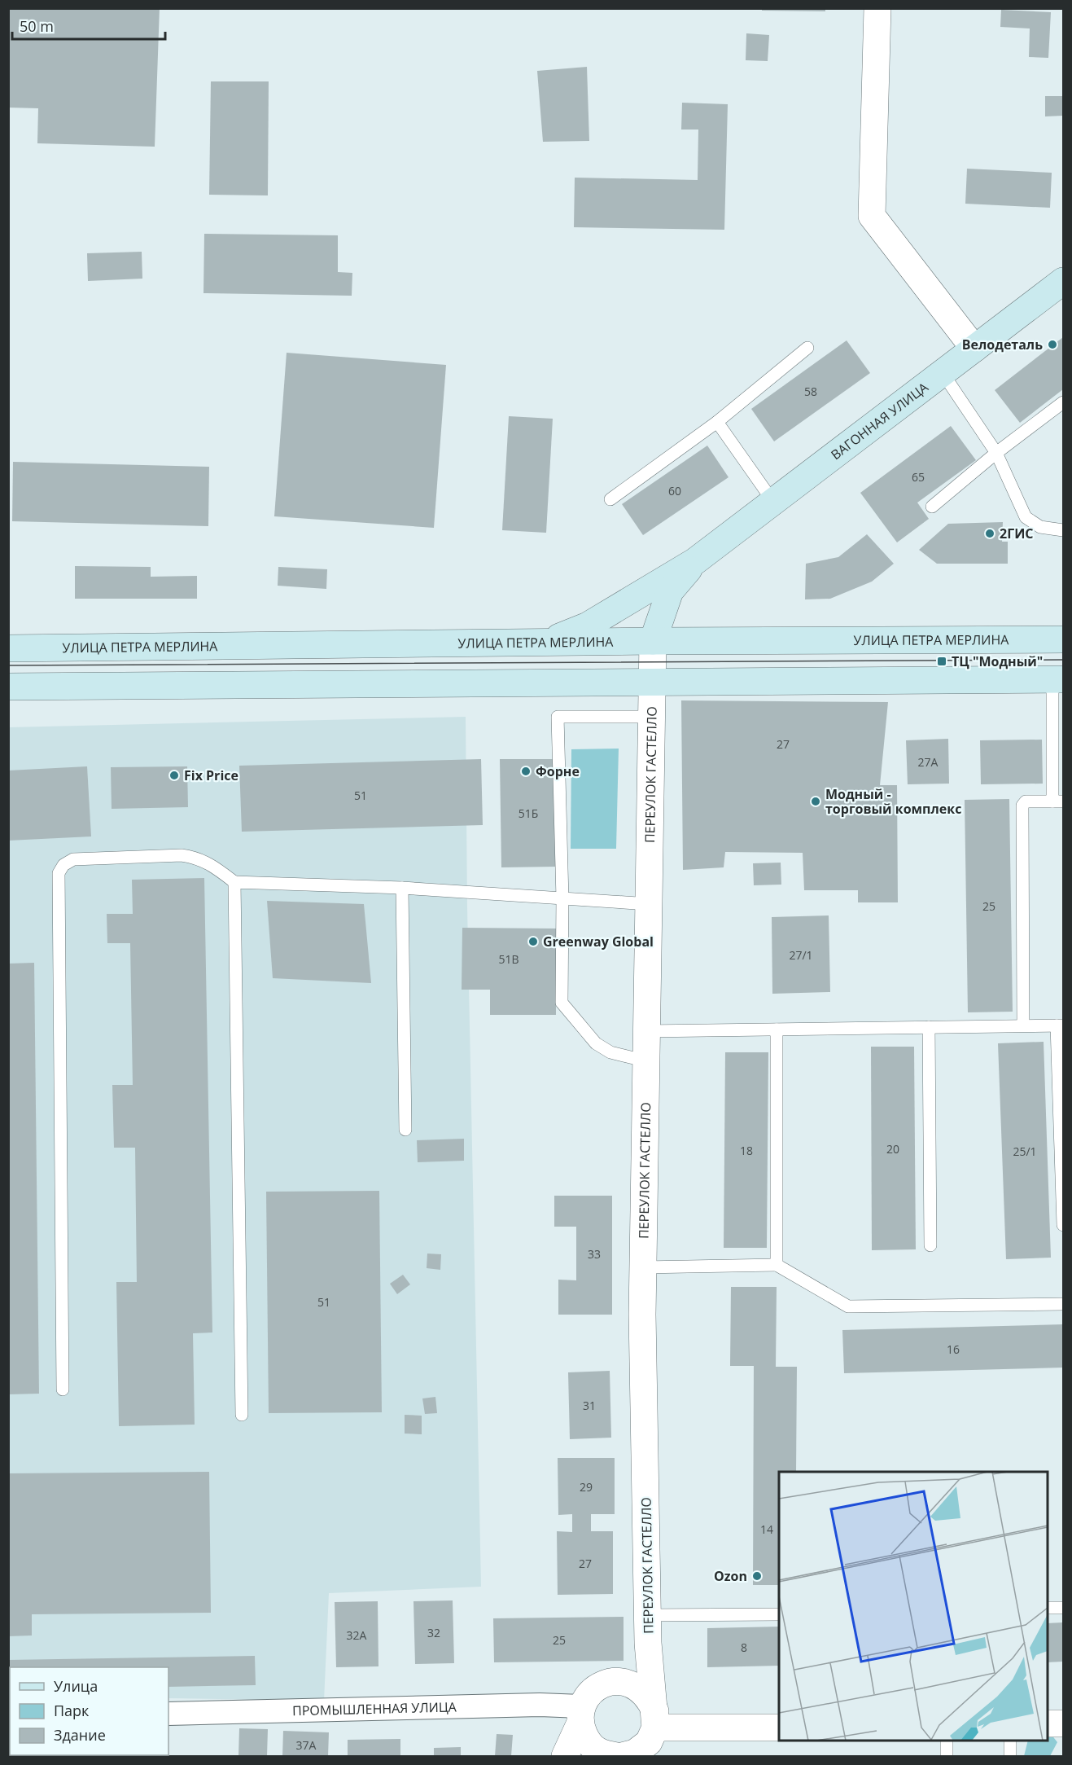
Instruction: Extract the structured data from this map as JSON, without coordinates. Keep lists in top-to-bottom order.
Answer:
{
  "streets": {
    "main road": ["ВАГОННАЯ УЛИЦА", "УЛИЦА ПЕТРА МЕРЛИНА"],
    "street": ["ПЕРЕУЛОК ГАСТЕЛЛО", "ПРОМЫШЛЕННАЯ УЛИЦА"]
  },
  "crossings": [
    ["ВАГОННАЯ УЛИЦА", "УЛИЦА ПЕТРА МЕРЛИНА"],
    ["ВАГОННАЯ УЛИЦА", "ПЕРЕУЛОК ГАСТЕЛЛО"],
    ["УЛИЦА ПЕТРА МЕРЛИНА", "ПЕРЕУЛОК ГАСТЕЛЛО"],
    ["ПЕРЕУЛОК ГАСТЕЛЛО", "ПРОМЫШЛЕННАЯ УЛИЦА"]
  ],
  "places": {
    "other": [
      "Велодеталь",
      "2ГИС",
      "Форне",
      "Fix Price",
      "Модный - торговый комплекс",
      "Greenway Global",
      "Ozon"
    ],
    "transit": ["ТЦ \"Модный\""]
  },
  "house_numbers": [
    "58",
    "65",
    "60",
    "27",
    "27А",
    "51",
    "51Б",
    "25",
    "27/1",
    "51В",
    "20",
    "18",
    "25/1",
    "33",
    "51",
    "16",
    "31",
    "29",
    "14",
    "27",
    "32",
    "32А",
    "25",
    "8",
    "37А"
  ],
  "legend": ["Улица", "Парк", "Здание"],
  "scale_bar": "50 m"
}
